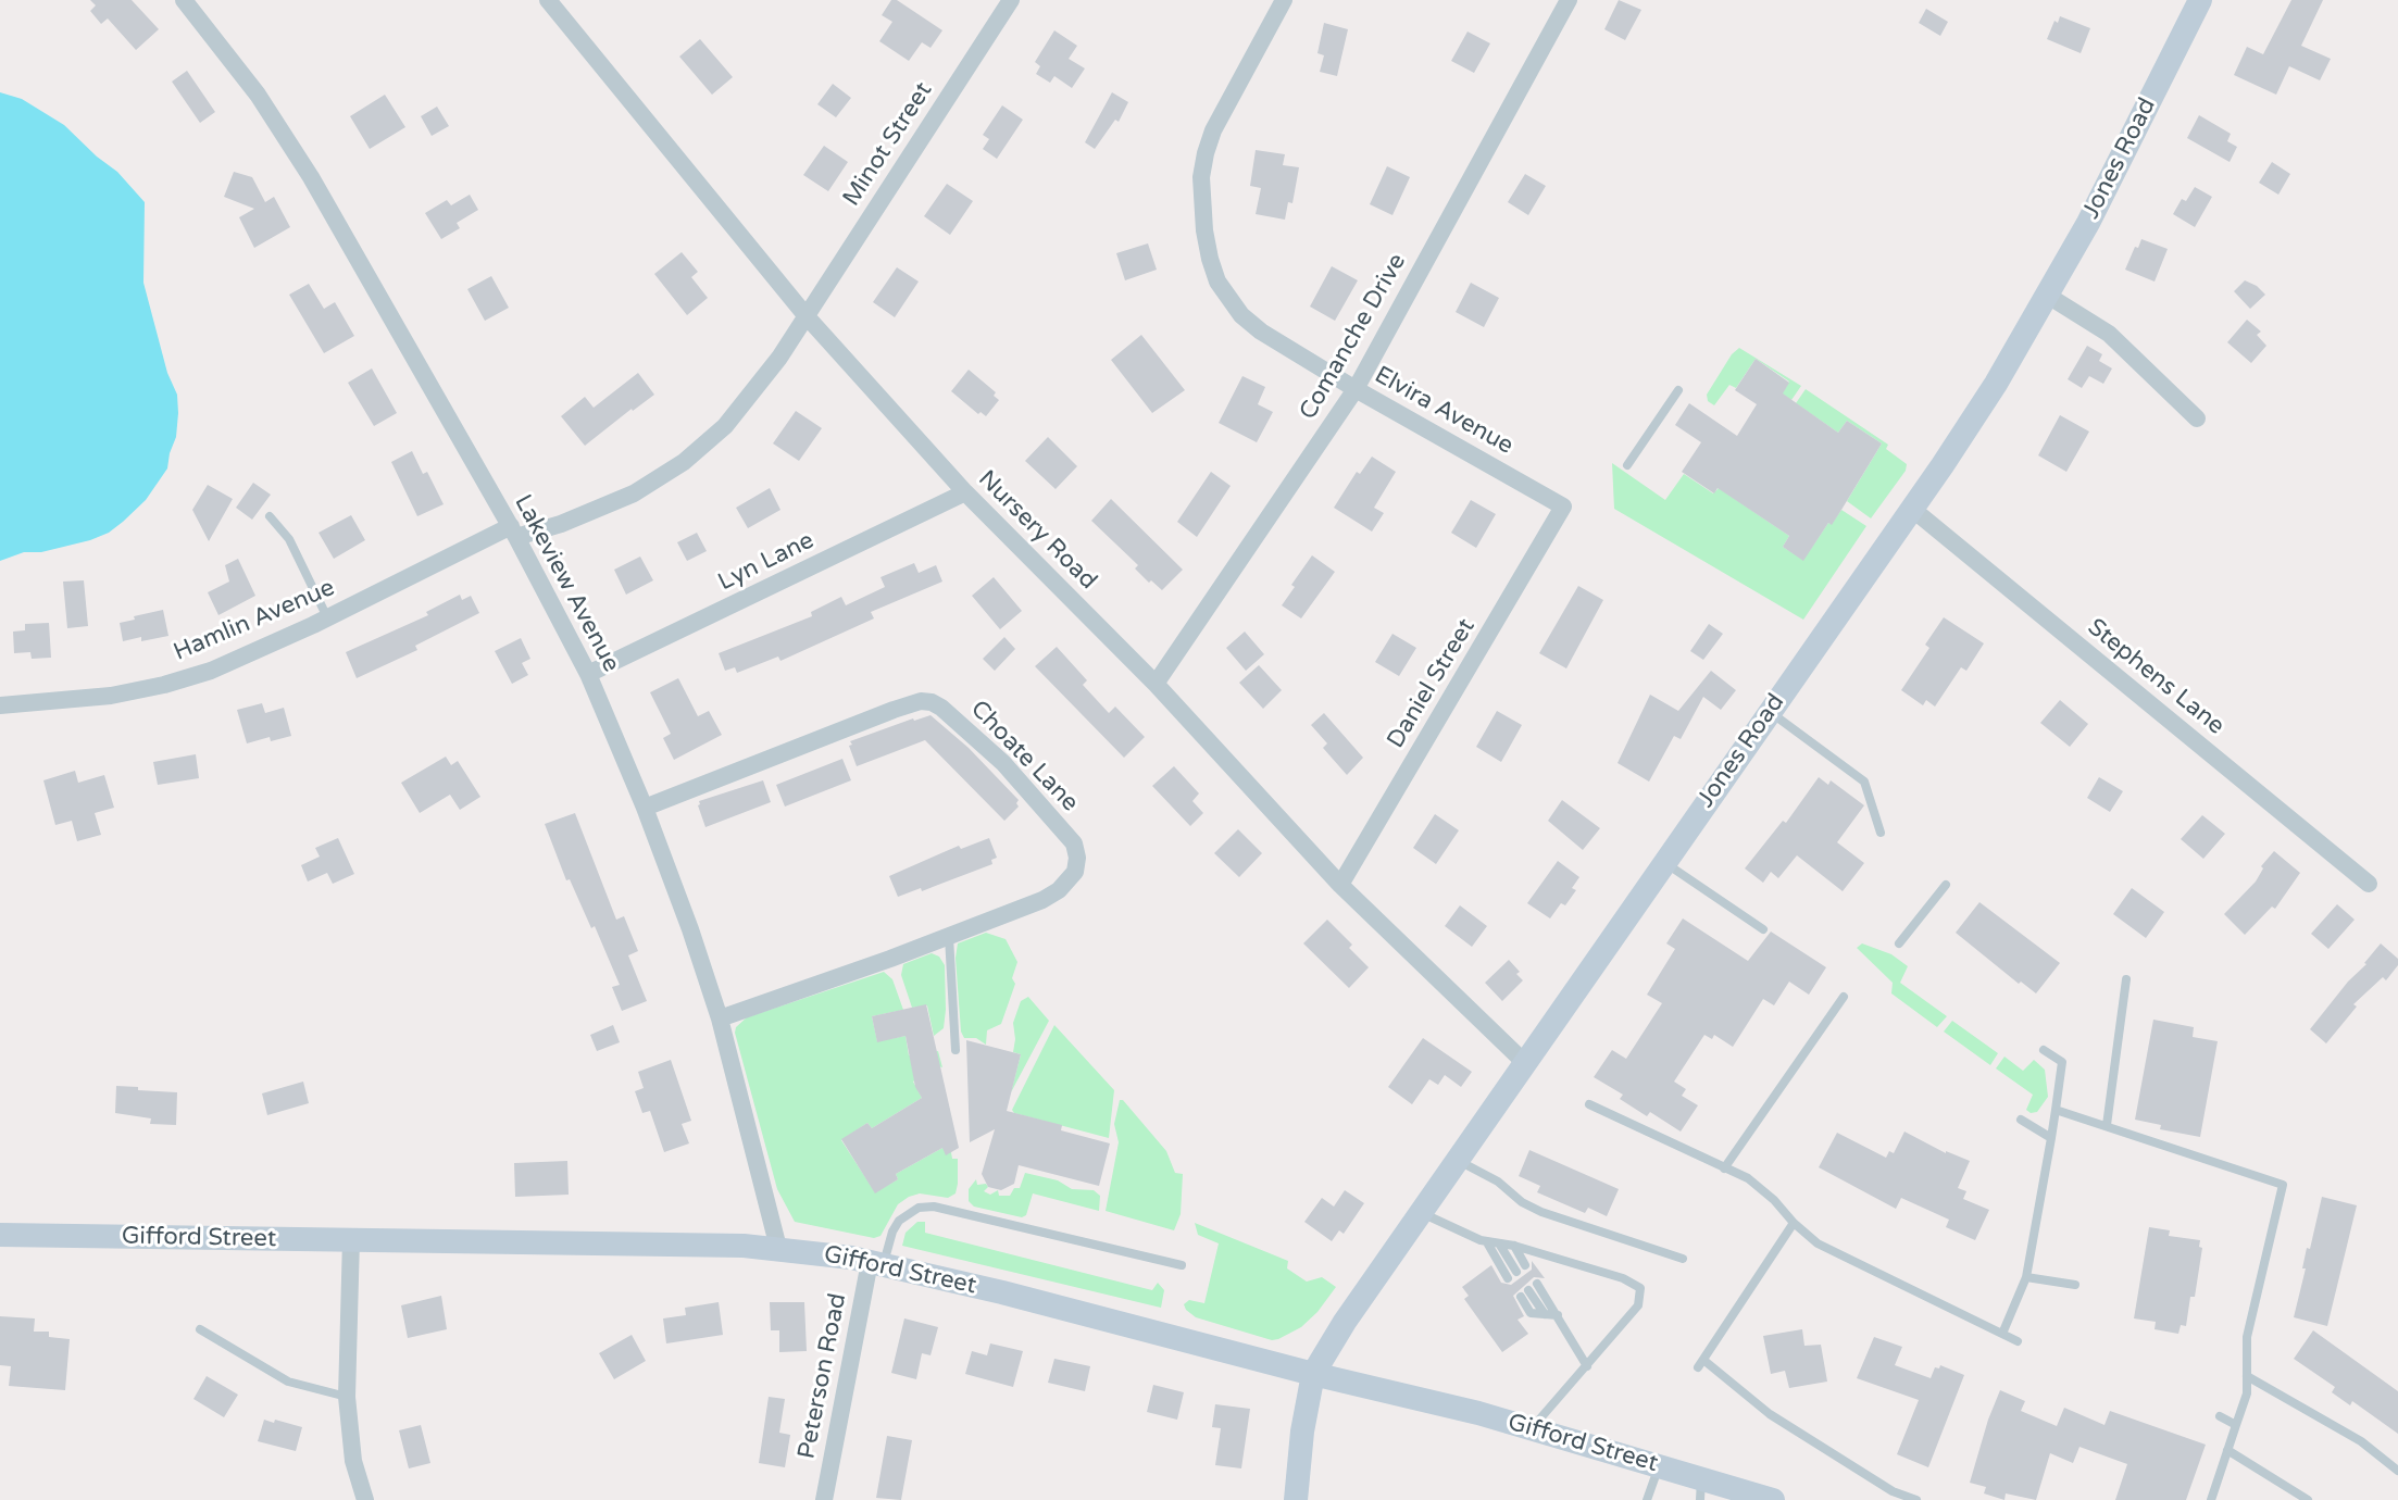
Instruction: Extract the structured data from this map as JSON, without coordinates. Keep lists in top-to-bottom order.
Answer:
{
  "streets": {
    "main road": ["Jones Road", "Gifford Street"],
    "street": [
      "Minot Street",
      "Comanche Drive",
      "Elvira Avenue",
      "Nursery Road",
      "Lyn Lane",
      "Lakeview Avenue",
      "Hamlin Avenue",
      "Stephens Lane",
      "Daniel Street",
      "Choate Lane",
      "Peterson Road"
    ]
  },
  "crossings": [
    ["Minot Street", "Nursery Road"],
    ["Minot Street", "Lakeview Avenue"],
    ["Minot Street", "Hamlin Avenue"],
    ["Jones Road", "Nursery Road"],
    ["Jones Road", "Stephens Lane"],
    ["Jones Road", "Gifford Street"],
    ["Comanche Drive", "Elvira Avenue"],
    ["Comanche Drive", "Nursery Road"],
    ["Elvira Avenue", "Daniel Street"],
    ["Nursery Road", "Lyn Lane"],
    ["Nursery Road", "Daniel Street"],
    ["Lyn Lane", "Lakeview Avenue"],
    ["Lakeview Avenue", "Hamlin Avenue"],
    ["Lakeview Avenue", "Choate Lane"],
    ["Lakeview Avenue", "Gifford Street"],
    ["Gifford Street", "Peterson Road"]
  ]
}
